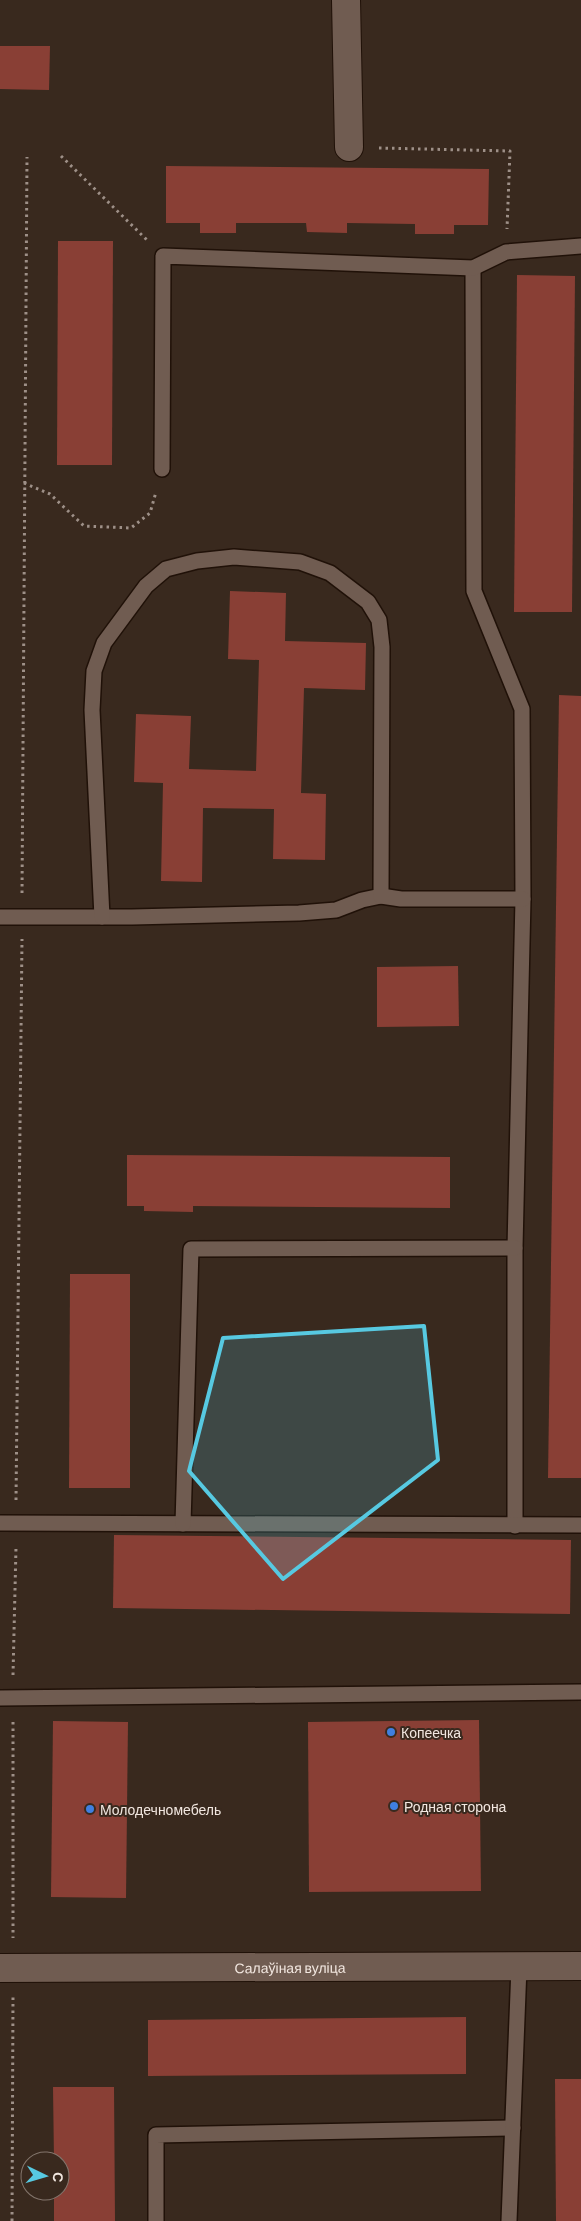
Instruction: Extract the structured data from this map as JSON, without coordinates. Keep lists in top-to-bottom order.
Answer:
{
  "streets": {
    "street": ["Салаўіная вуліца"]
  },
  "places": ["Копеечка", "Родная сторона", "Молодечномебель"],
  "north": "right"
}
